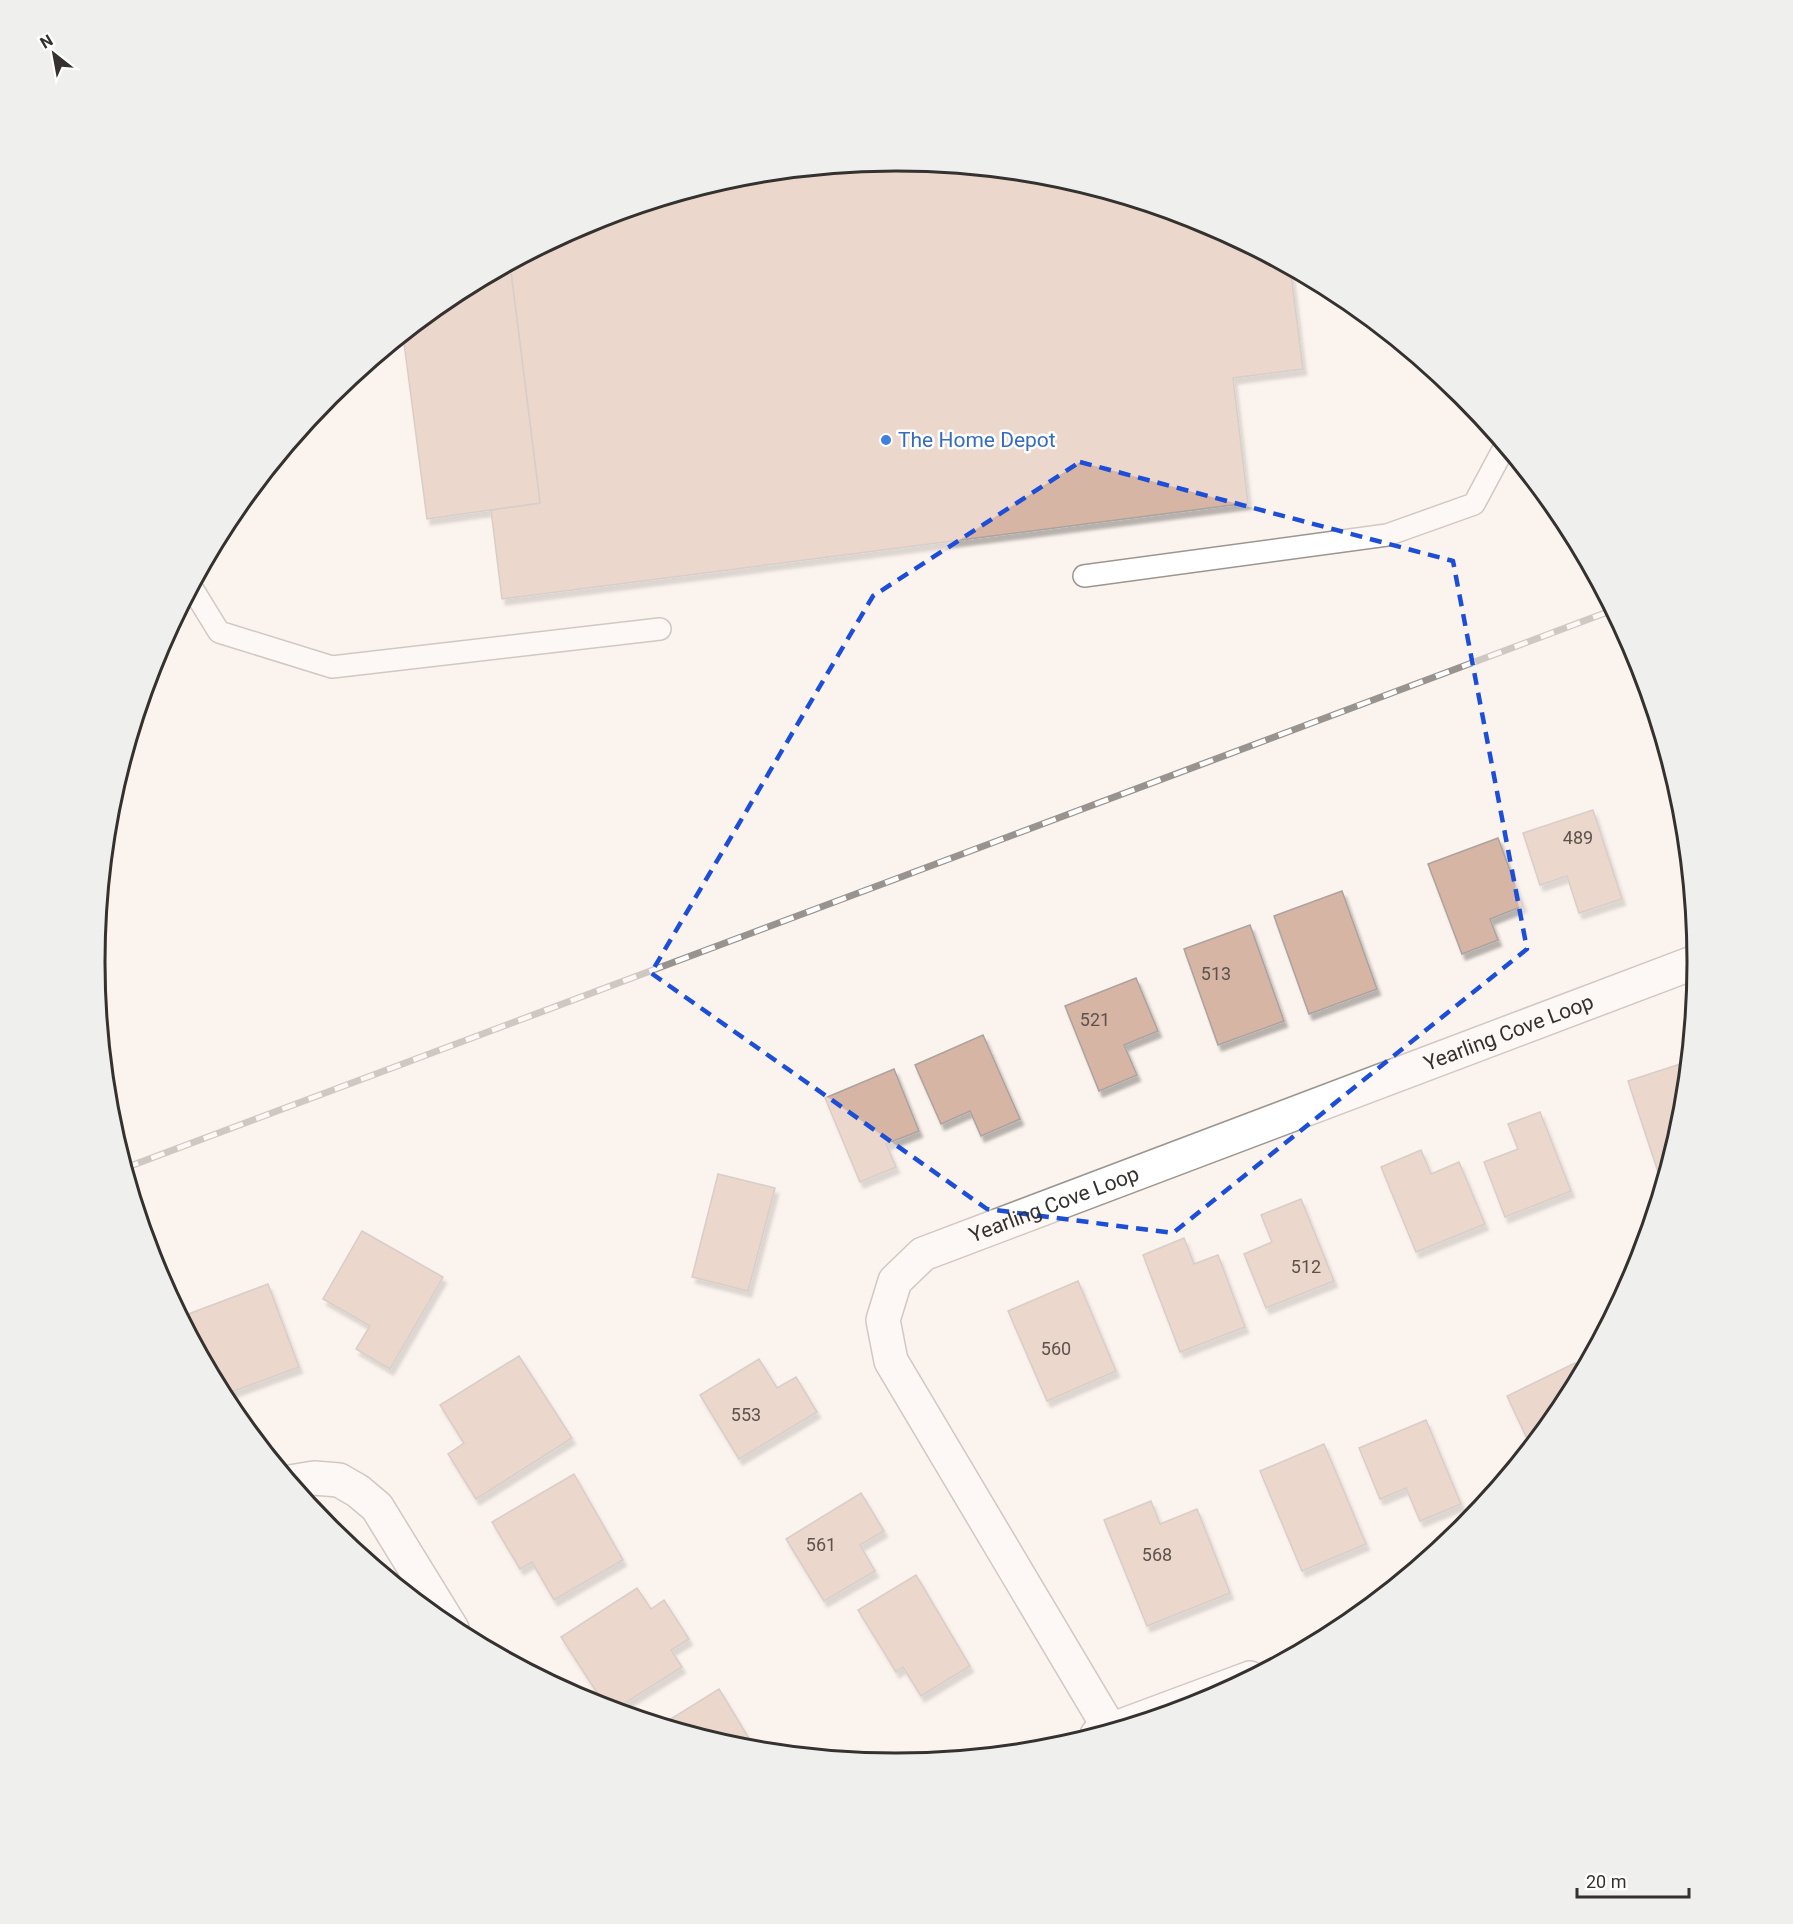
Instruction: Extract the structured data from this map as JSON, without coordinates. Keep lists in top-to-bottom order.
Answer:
{
  "streets": {
    "street": ["Yearling Cove Loop"]
  },
  "places": ["The Home Depot"],
  "house_numbers": [
    "489",
    "513",
    "521",
    "512",
    "560",
    "553",
    "561",
    "568"
  ],
  "scale_bar": "20 m",
  "north": "top left"
}
